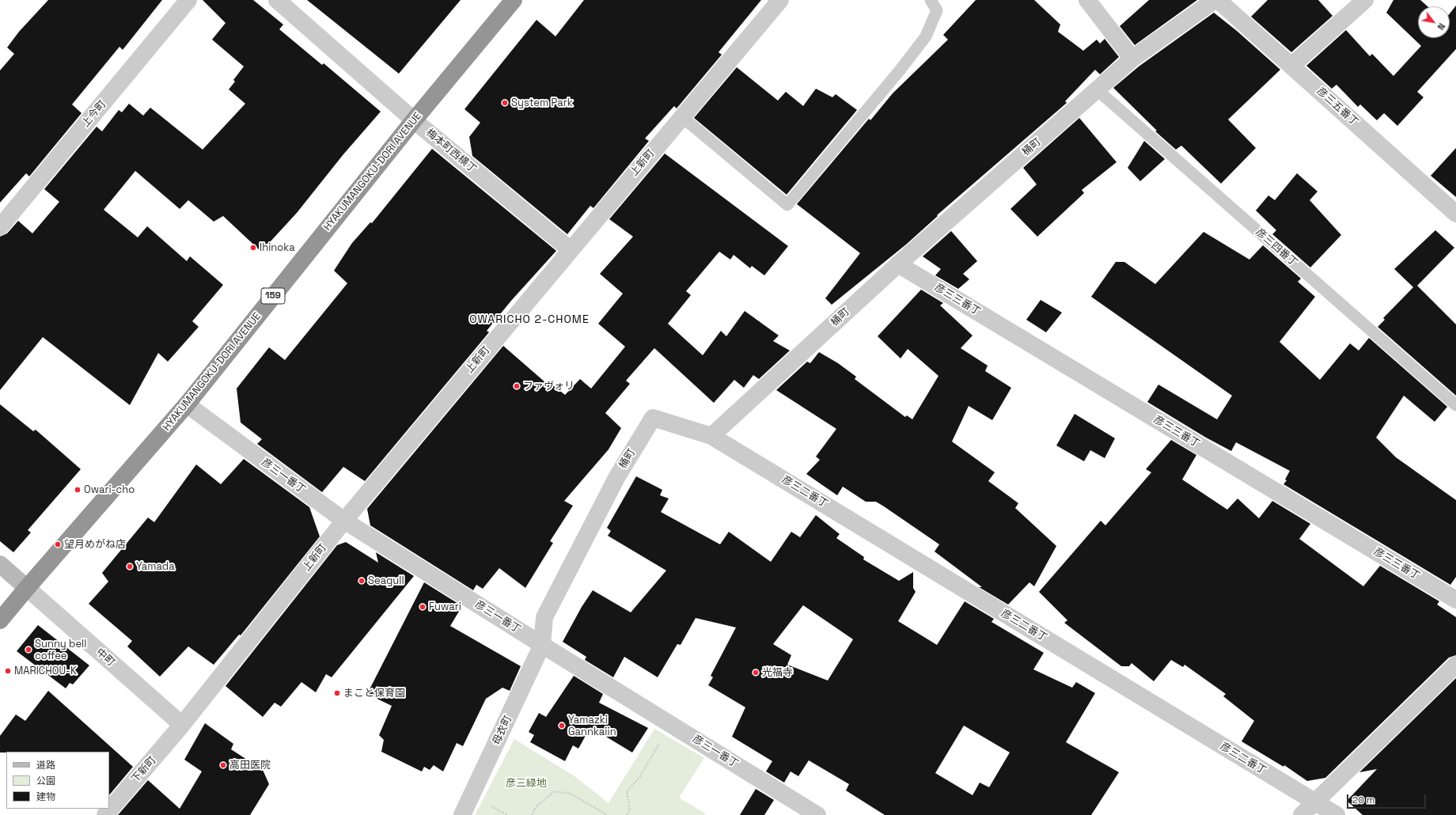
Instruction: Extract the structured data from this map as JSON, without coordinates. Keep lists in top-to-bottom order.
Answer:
{
  "streets": {
    "highway": ["HYAKUMANGOKU-DORI AVENUE", "159"],
    "street": [
      "彦三五番丁",
      "上今町",
      "桶町",
      "梅本町西横丁",
      "上新町",
      "彦三三番丁",
      "彦三一番丁",
      "彦三二番丁",
      "中町",
      "母衣町",
      "下新町"
    ],
    "lane": ["彦三四番丁"]
  },
  "crossings": [
    ["桶町", "彦三四番丁"],
    ["桶町", "彦三三番丁"],
    ["桶町", "彦三一番丁"],
    ["桶町", "彦三二番丁"],
    ["桶町", "母衣町"],
    ["梅本町西横丁", "上新町"],
    ["梅本町西横丁", "HYAKUMANGOKU-DORI AVENUE"],
    ["上新町", "彦三一番丁"],
    ["上新町", "中町"],
    ["上新町", "下新町"],
    ["HYAKUMANGOKU-DORI AVENUE", "彦三一番丁"],
    ["HYAKUMANGOKU-DORI AVENUE", "中町"],
    ["彦三一番丁", "母衣町"],
    ["中町", "下新町"]
  ],
  "districts": ["OWARICHO 2-CHOME"],
  "parks": ["彦三緑地"],
  "places": [
    "System Park",
    "Ihinoka",
    "ファヴォリ",
    "Owari-cho",
    "望月めがね店",
    "Yamada",
    "Seagull",
    "Fuwari",
    "Sunny bell coffee",
    "MARICHOU-K",
    "光福寺",
    "まこと保育園",
    "Yamazki Gannkaiin",
    "高田医院"
  ],
  "legend": ["道路", "公園", "建物"],
  "scale_bar": "20 m",
  "north": "bottom right"
}
